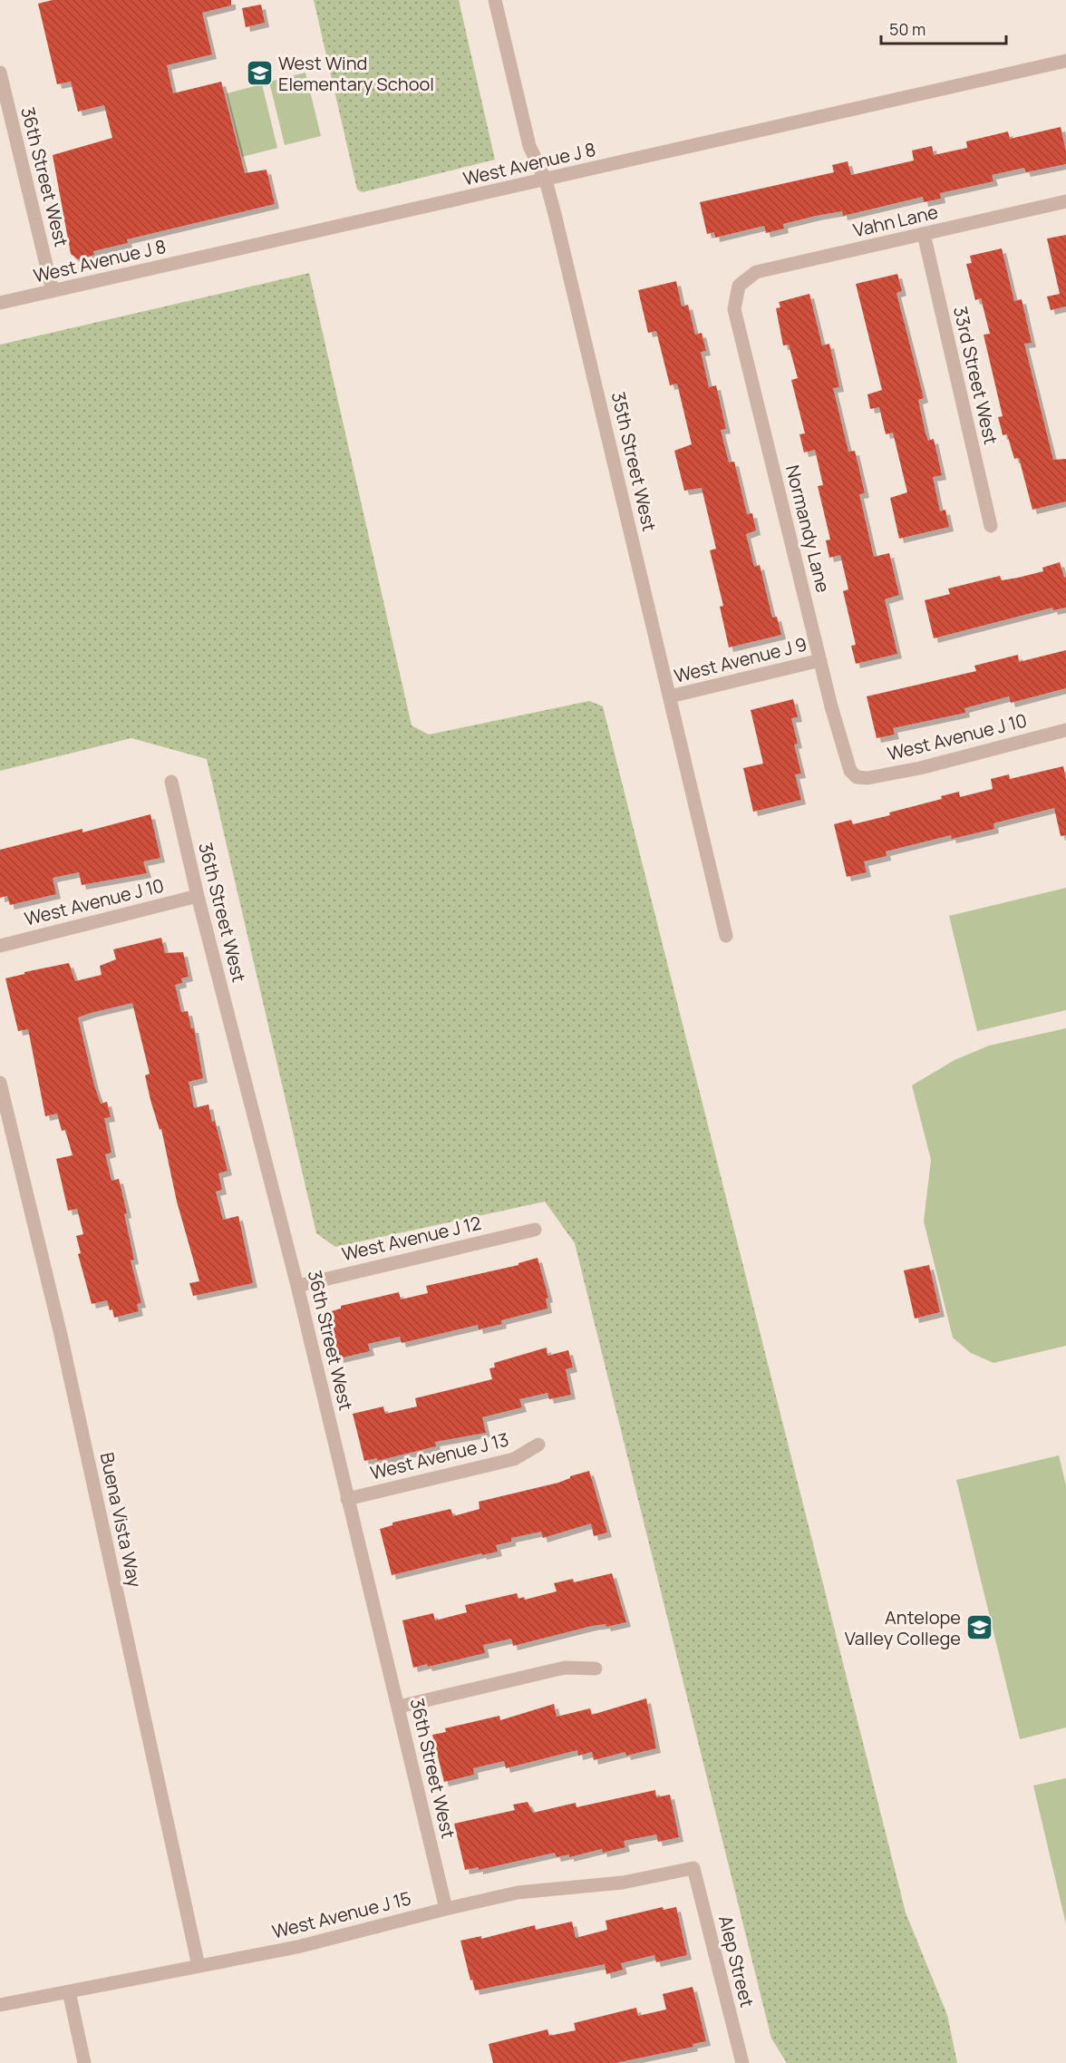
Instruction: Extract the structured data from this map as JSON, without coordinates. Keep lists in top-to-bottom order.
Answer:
{
  "streets": {
    "street": [
      "West Avenue J 8",
      "36th Street West",
      "Vahn Lane",
      "33rd Street West",
      "35th Street West",
      "Normandy Lane",
      "West Avenue J 9",
      "West Avenue J 10",
      "West Avenue J 12",
      "West Avenue J 13",
      "Buena Vista Way",
      "West Avenue J 15",
      "Alep Street"
    ]
  },
  "crossings": [
    ["West Avenue J 8", "36th Street West"],
    ["West Avenue J 8", "35th Street West"],
    ["36th Street West", "West Avenue J 10"],
    ["36th Street West", "West Avenue J 12"],
    ["36th Street West", "West Avenue J 13"],
    ["36th Street West", "West Avenue J 15"],
    ["Vahn Lane", "33rd Street West"],
    ["Vahn Lane", "Normandy Lane"],
    ["35th Street West", "West Avenue J 9"],
    ["Normandy Lane", "West Avenue J 9"],
    ["Normandy Lane", "West Avenue J 10"],
    ["Buena Vista Way", "West Avenue J 15"],
    ["West Avenue J 15", "Alep Street"]
  ],
  "places": {
    "school or university": ["West Wind Elementary School", "Antelope Valley College"]
  },
  "scale_bar": "50 m"
}
